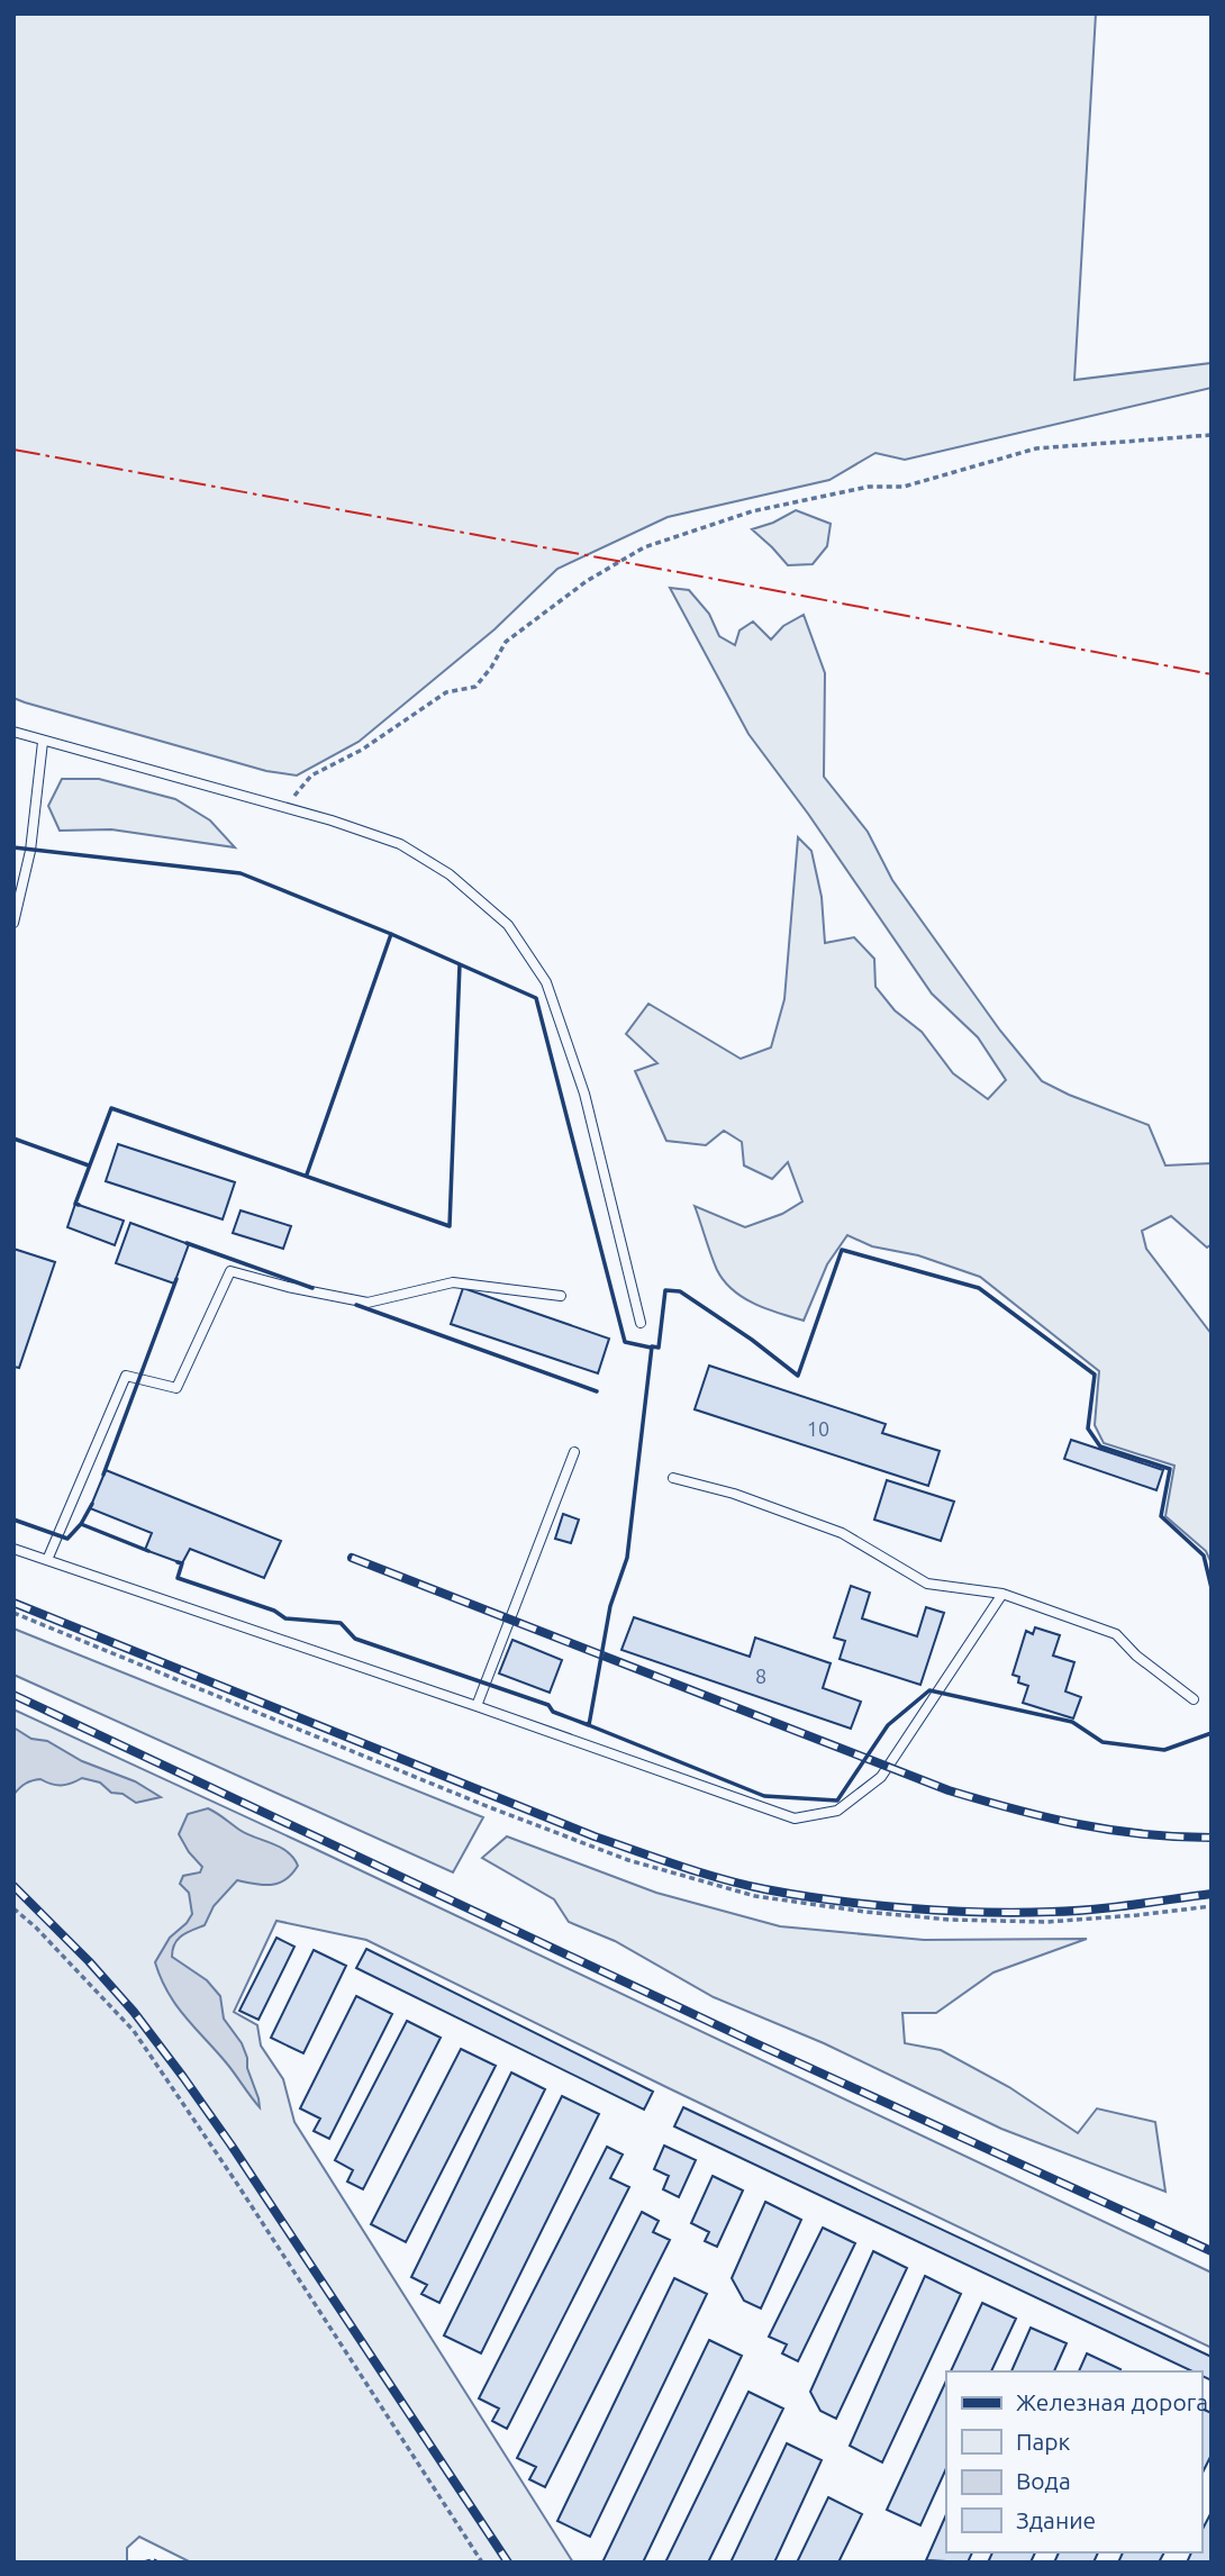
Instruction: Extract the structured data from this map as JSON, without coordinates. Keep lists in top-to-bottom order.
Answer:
{
  "house_numbers": ["10", "8"],
  "legend": [
    "Железная дорога",
    "Парк",
    "Вода",
    "Здание"
  ]
}
